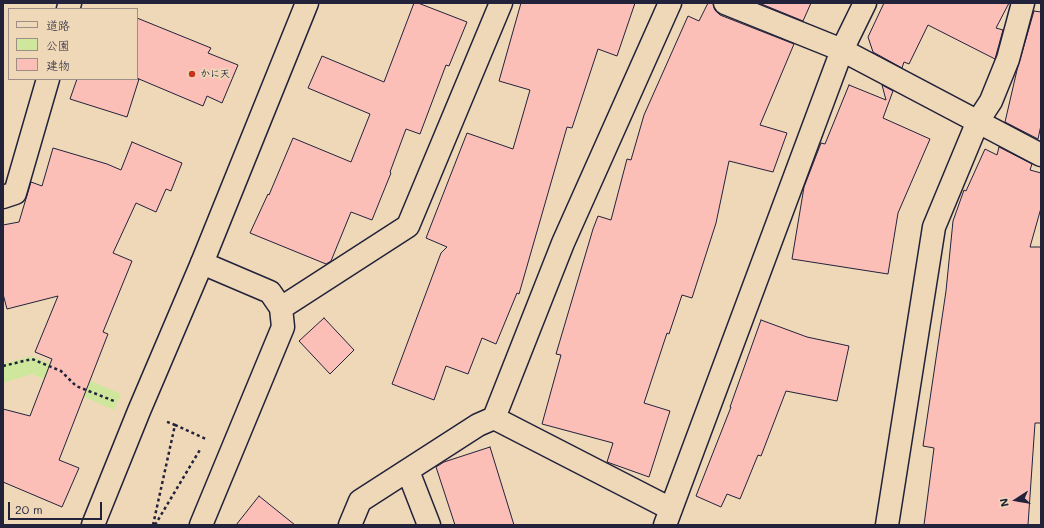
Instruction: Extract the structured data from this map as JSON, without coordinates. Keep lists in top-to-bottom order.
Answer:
{
  "places": ["かに天"],
  "legend": ["道路", "公園", "建物"],
  "scale_bar": "20 m",
  "north": "left"
}
